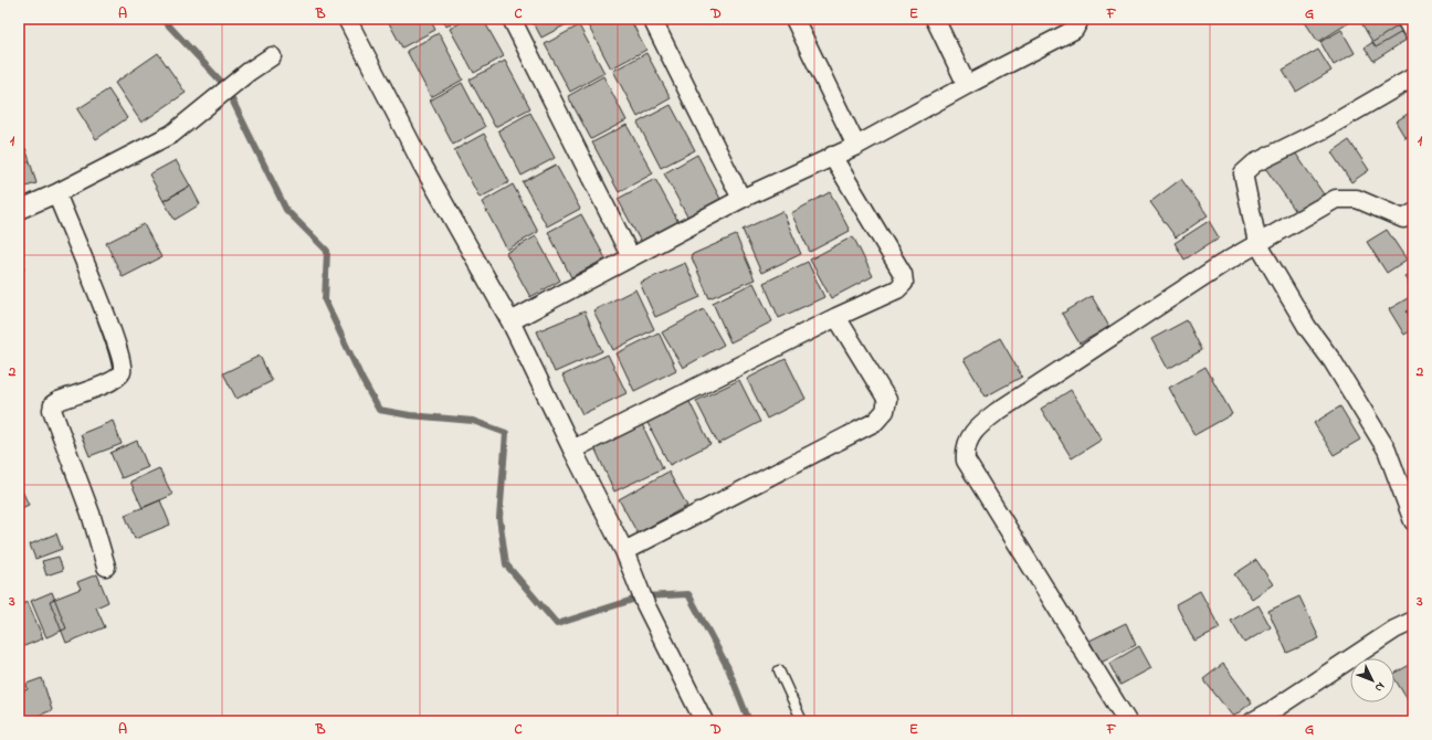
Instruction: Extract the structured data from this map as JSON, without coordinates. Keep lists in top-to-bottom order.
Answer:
{
  "north": "bottom right",
  "grid": {
    "columns": [
      "A",
      "B",
      "C",
      "D",
      "E",
      "F",
      "G"
    ],
    "rows": ["1", "2", "3"]
  }
}
